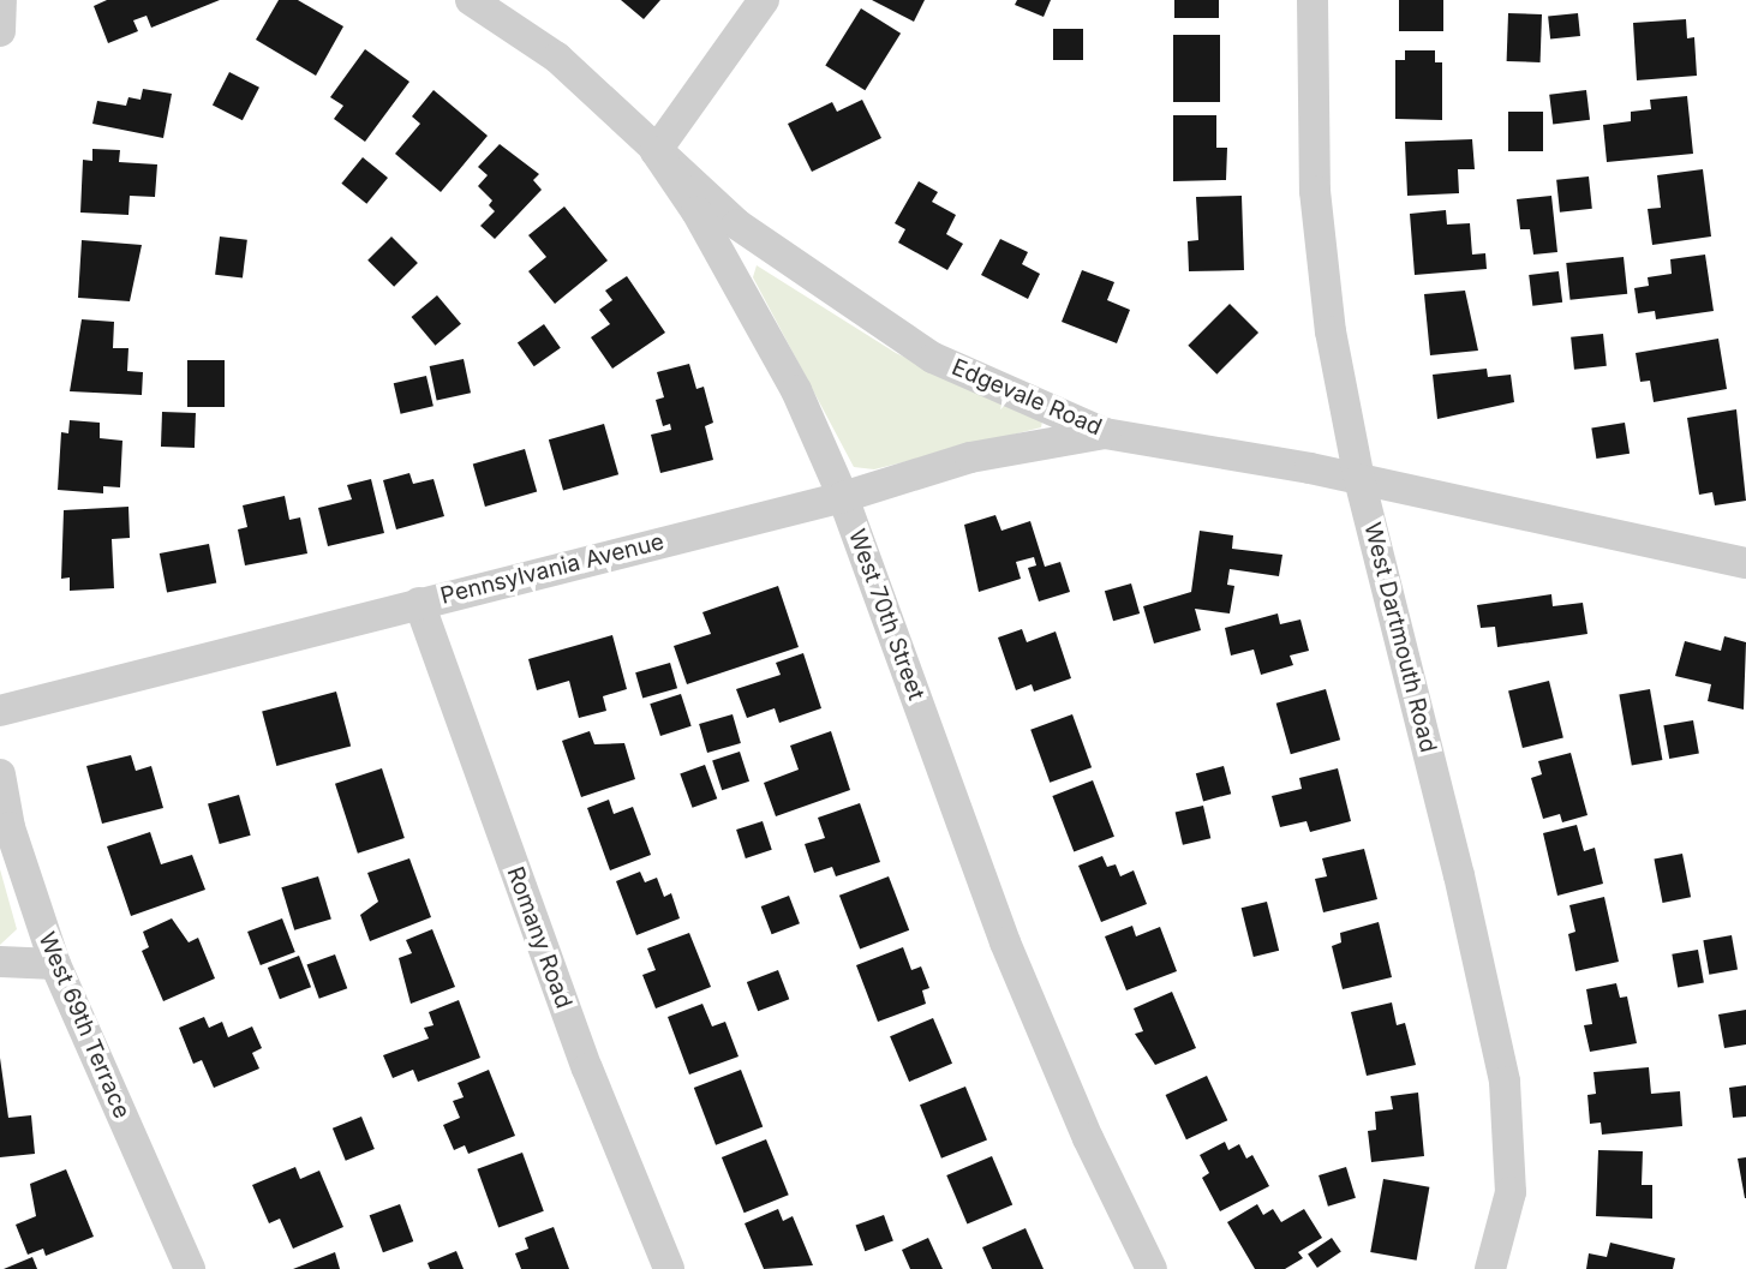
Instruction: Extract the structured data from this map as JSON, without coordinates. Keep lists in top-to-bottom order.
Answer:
{
  "streets": {
    "street": [
      "Edgevale Road",
      "Pennsylvania Avenue",
      "West 70th Street",
      "West Dartmouth Road",
      "Romany Road",
      "West 69th Terrace"
    ]
  },
  "crossings": [
    ["Edgevale Road", "Pennsylvania Avenue"],
    ["Edgevale Road", "West 70th Street"],
    ["Edgevale Road", "West Dartmouth Road"],
    ["Pennsylvania Avenue", "West 70th Street"],
    ["Pennsylvania Avenue", "Romany Road"]
  ]
}
